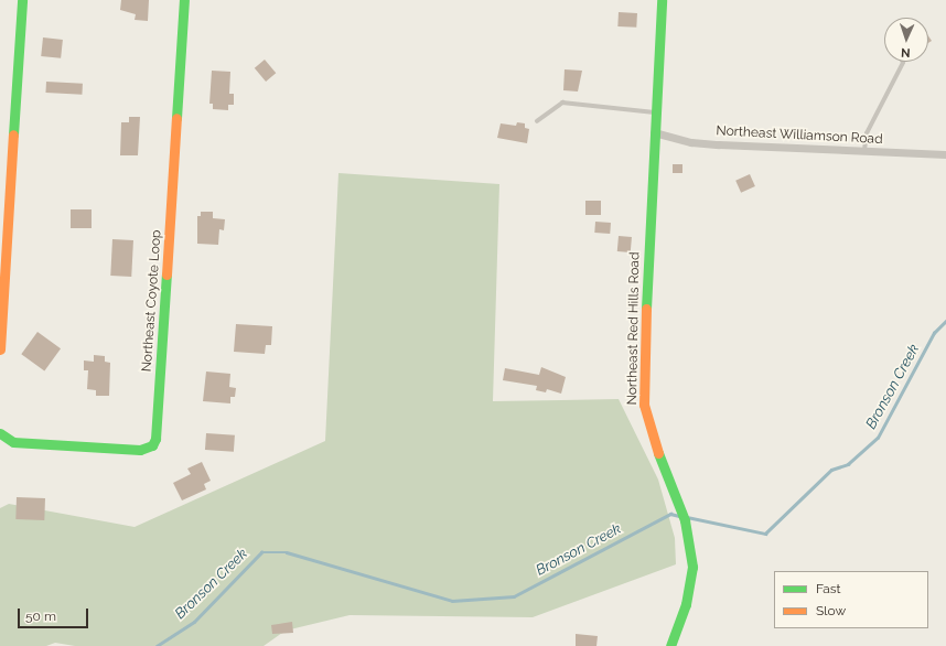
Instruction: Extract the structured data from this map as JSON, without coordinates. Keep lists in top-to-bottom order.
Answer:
{
  "streets": {
    "street": ["Northeast Williamson Road", "Northeast Coyote Loop", "Northeast Red Hills Road"]
  },
  "crossings": [
    ["Northeast Williamson Road", "Northeast Red Hills Road"]
  ],
  "water": ["Bronson Creek"],
  "legend": ["Fast", "Slow"],
  "scale_bar": "50 m",
  "north": "bottom"
}
